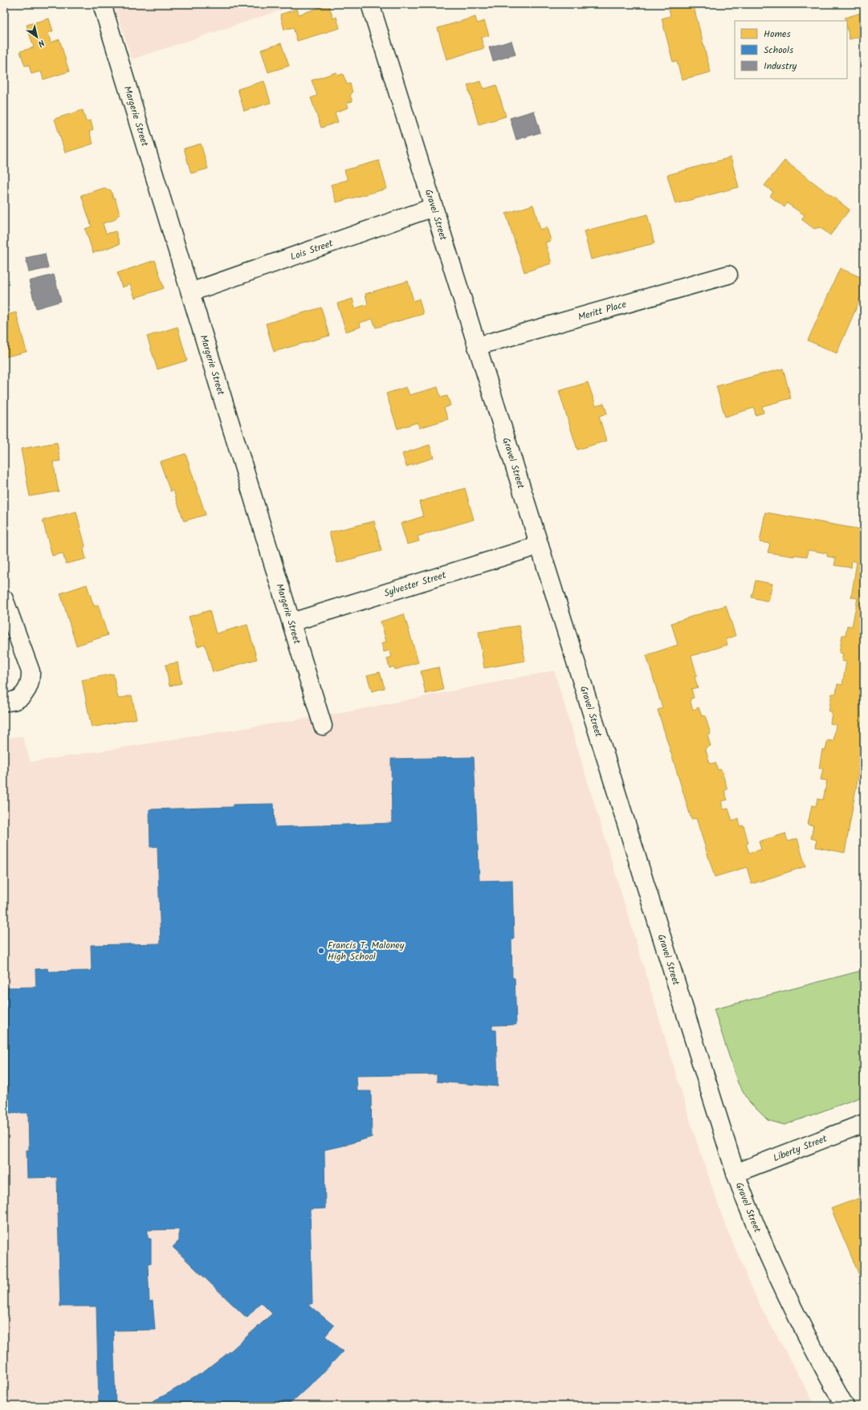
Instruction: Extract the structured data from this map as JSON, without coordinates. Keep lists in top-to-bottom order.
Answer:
{
  "streets": {
    "street": [
      "Margerie Street",
      "Gravel Street",
      "Lois Street",
      "Meritt Place",
      "Sylvester Street",
      "Liberty Street"
    ]
  },
  "crossings": [
    ["Margerie Street", "Lois Street"],
    ["Margerie Street", "Sylvester Street"],
    ["Gravel Street", "Lois Street"],
    ["Gravel Street", "Meritt Place"],
    ["Gravel Street", "Sylvester Street"],
    ["Gravel Street", "Liberty Street"]
  ],
  "places": ["Francis T. Maloney High School"],
  "legend": ["Homes", "Schools", "Industry"],
  "north": "bottom right"
}
